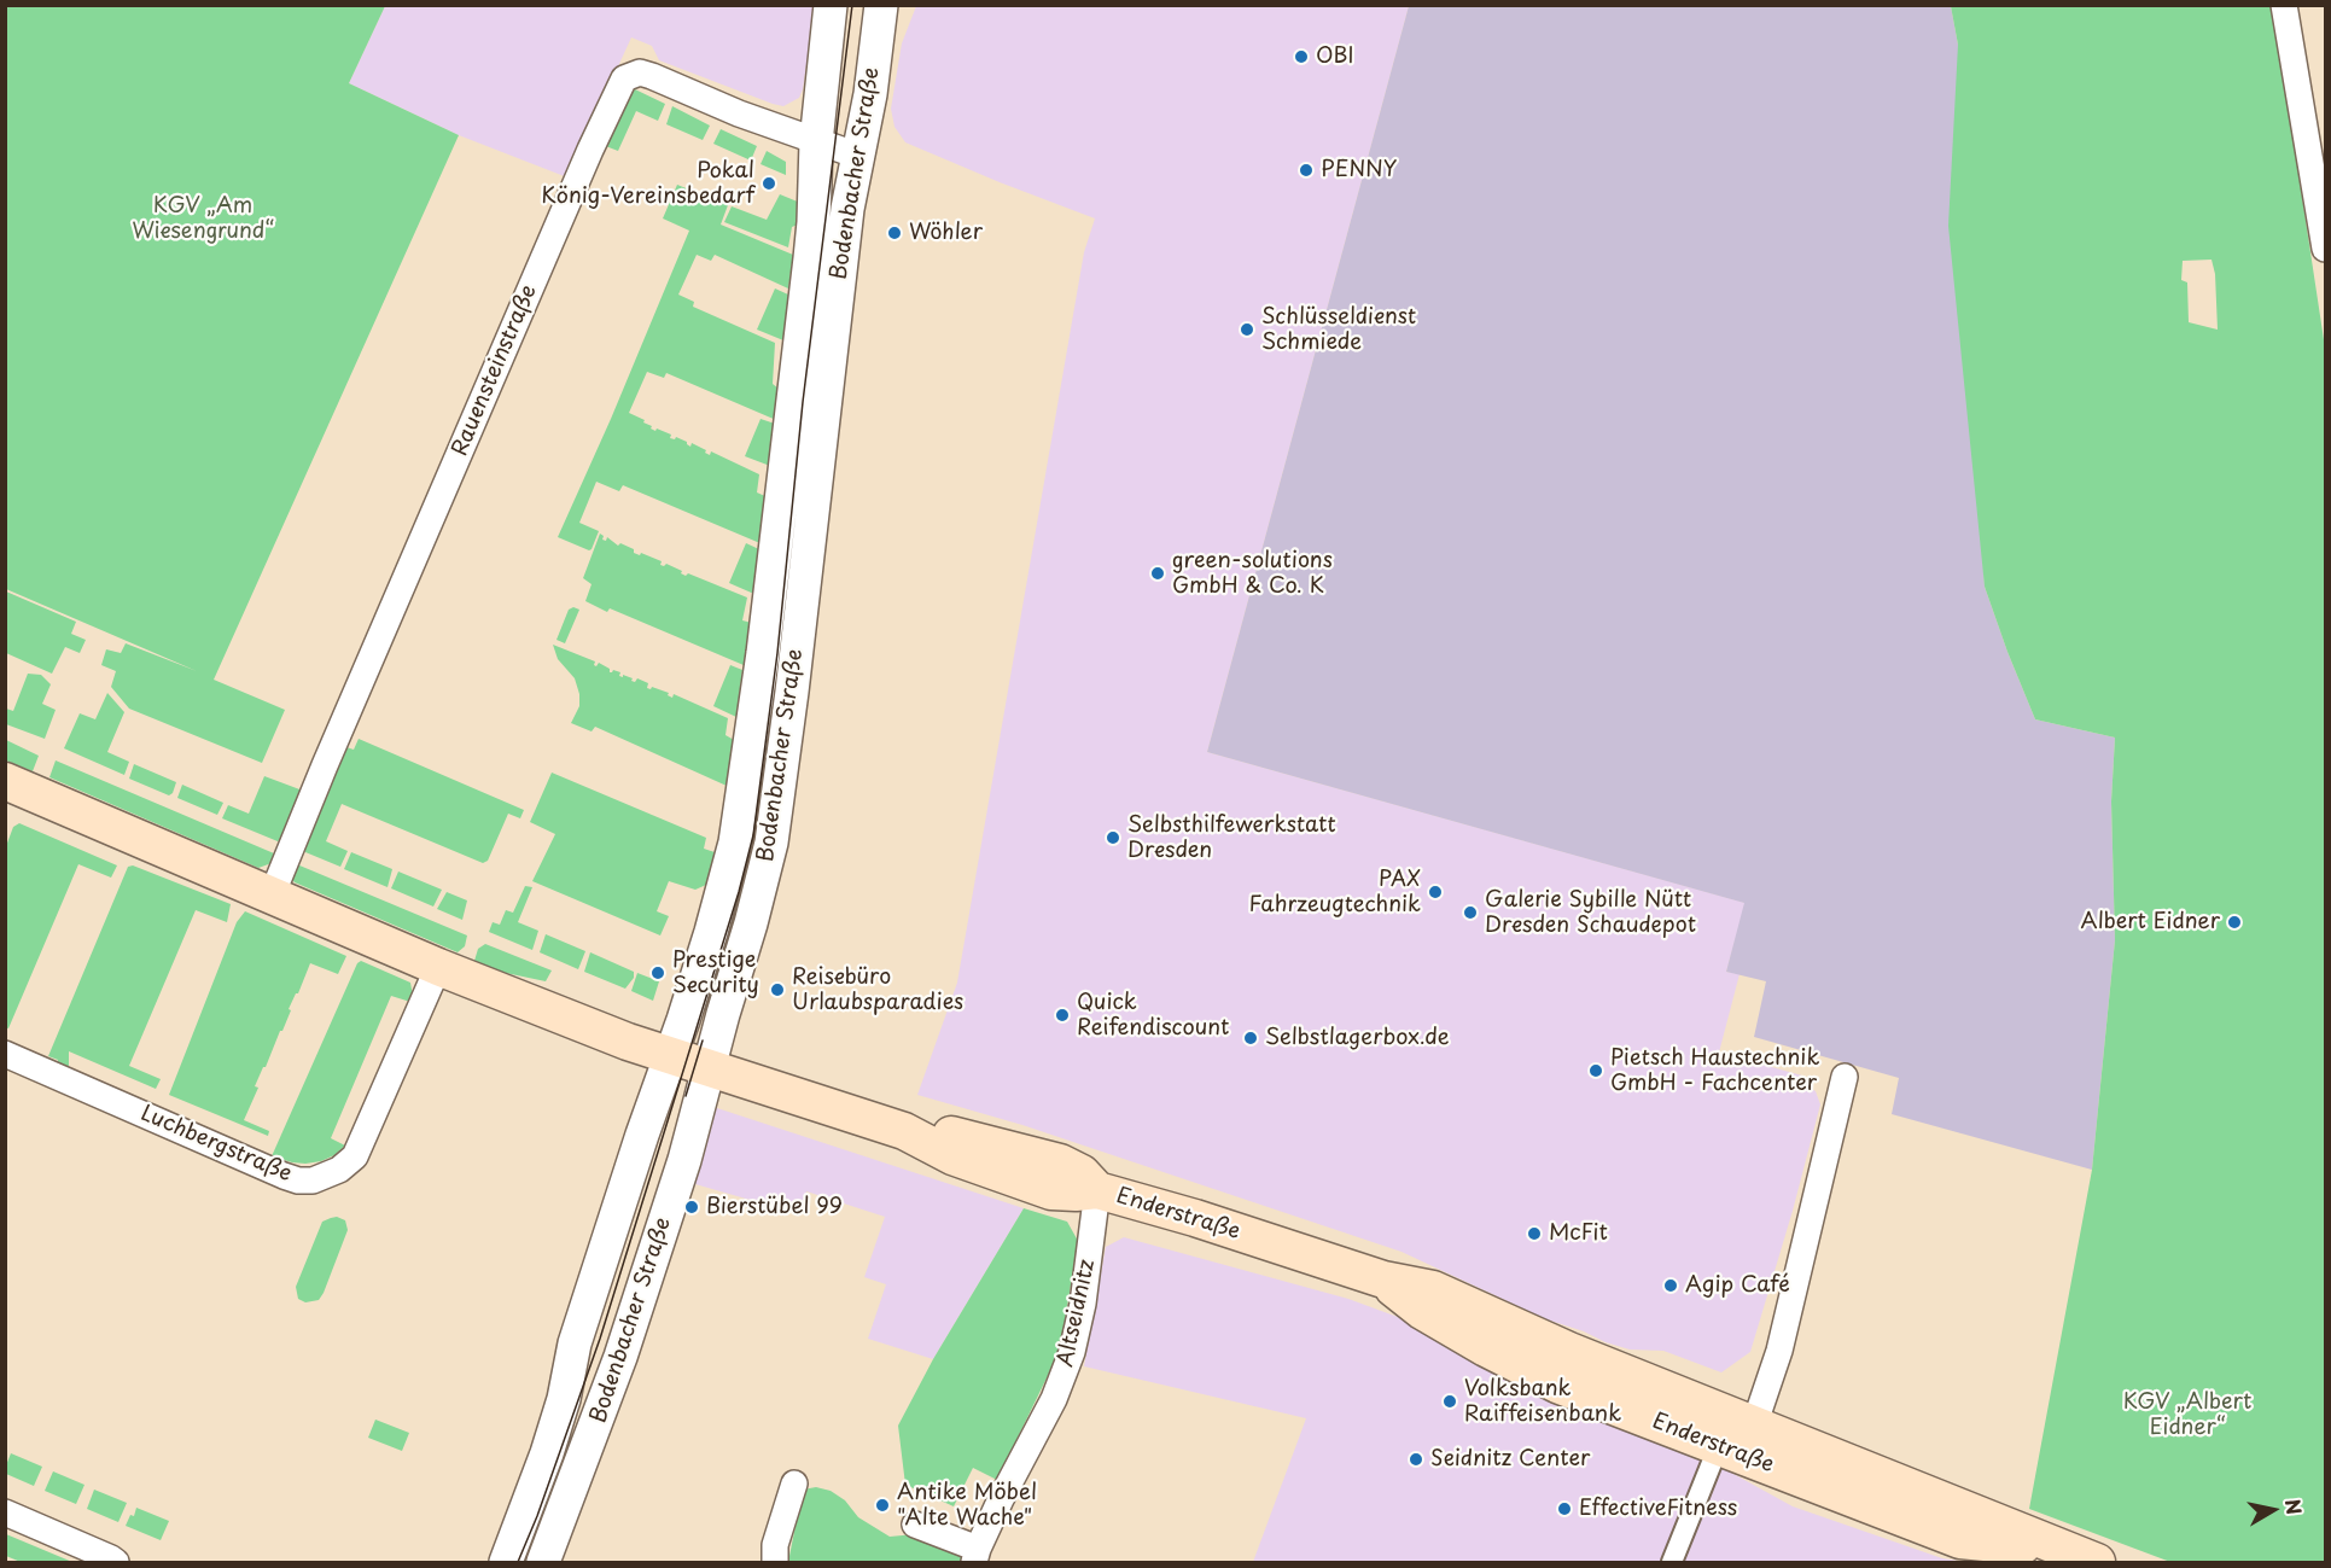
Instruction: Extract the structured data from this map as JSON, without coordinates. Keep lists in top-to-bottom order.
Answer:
{
  "streets": {
    "main road": ["Enderstraße"],
    "street": [
      "Bodenbacher Straße",
      "Rauensteinstraße",
      "Luchbergstraße",
      "Altseidnitz"
    ]
  },
  "crossings": [
    ["Bodenbacher Straße", "Rauensteinstraße"],
    ["Bodenbacher Straße", "Enderstraße"],
    ["Rauensteinstraße", "Enderstraße"],
    ["Luchbergstraße", "Enderstraße"],
    ["Enderstraße", "Altseidnitz"]
  ],
  "parks": ["KGV „Am Wiesengrund“", "KGV „Albert Eidner“"],
  "places": [
    "OBI",
    "PENNY",
    "Pokal König-Vereinsbedarf",
    "Wöhler",
    "Schlüsseldienst Schmiede",
    "green-solutions GmbH & Co. K",
    "Selbsthilfewerkstatt Dresden",
    "PAX Fahrzeugtechnik",
    "Galerie Sybille Nütt Dresden Schaudepot",
    "Albert Eidner",
    "Prestige Security",
    "Reisebüro Urlaubsparadies",
    "Quick Reifendiscount",
    "Selbstlagerbox.de",
    "Pietsch Haustechnik GmbH - Fachcenter",
    "Bierstübel 99",
    "McFit",
    "Agip Café",
    "Volksbank Raiffeisenbank",
    "Seidnitz Center",
    "Antike Möbel \"Alte Wache\"",
    "EffectiveFitness"
  ],
  "north": "right"
}
